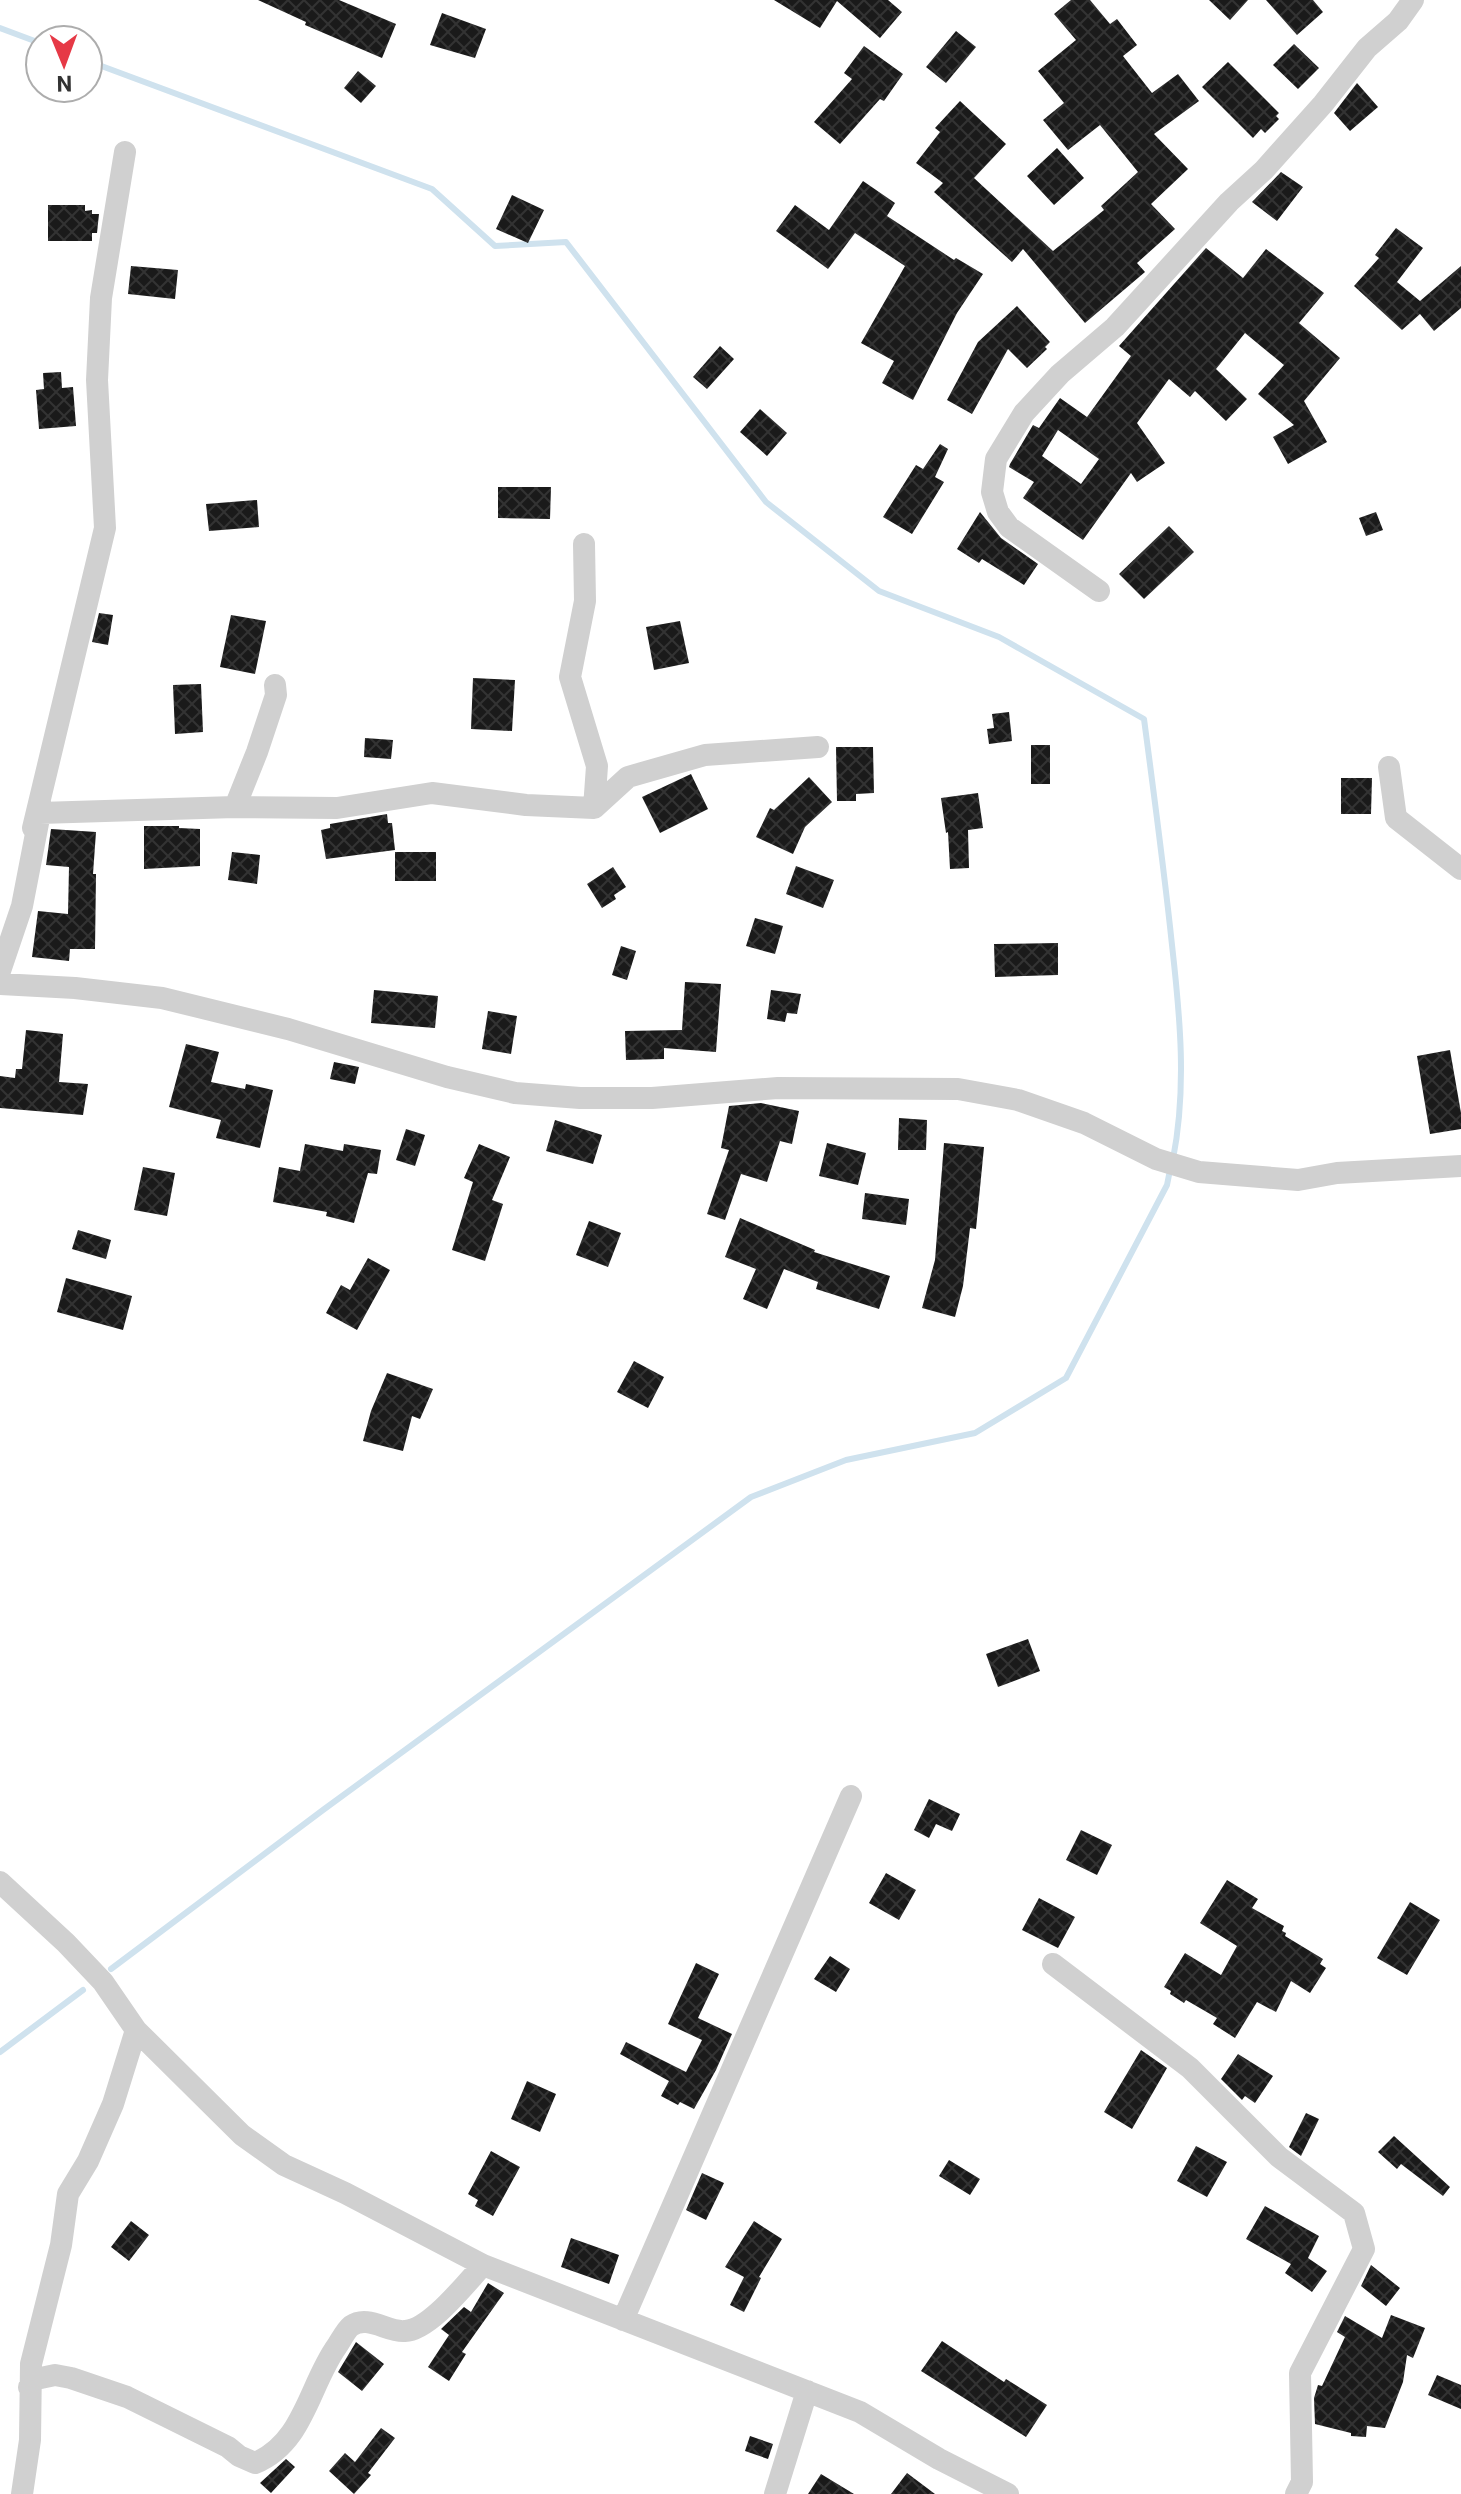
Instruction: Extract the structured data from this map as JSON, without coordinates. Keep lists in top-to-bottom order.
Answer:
{
  "north": "bottom"
}
